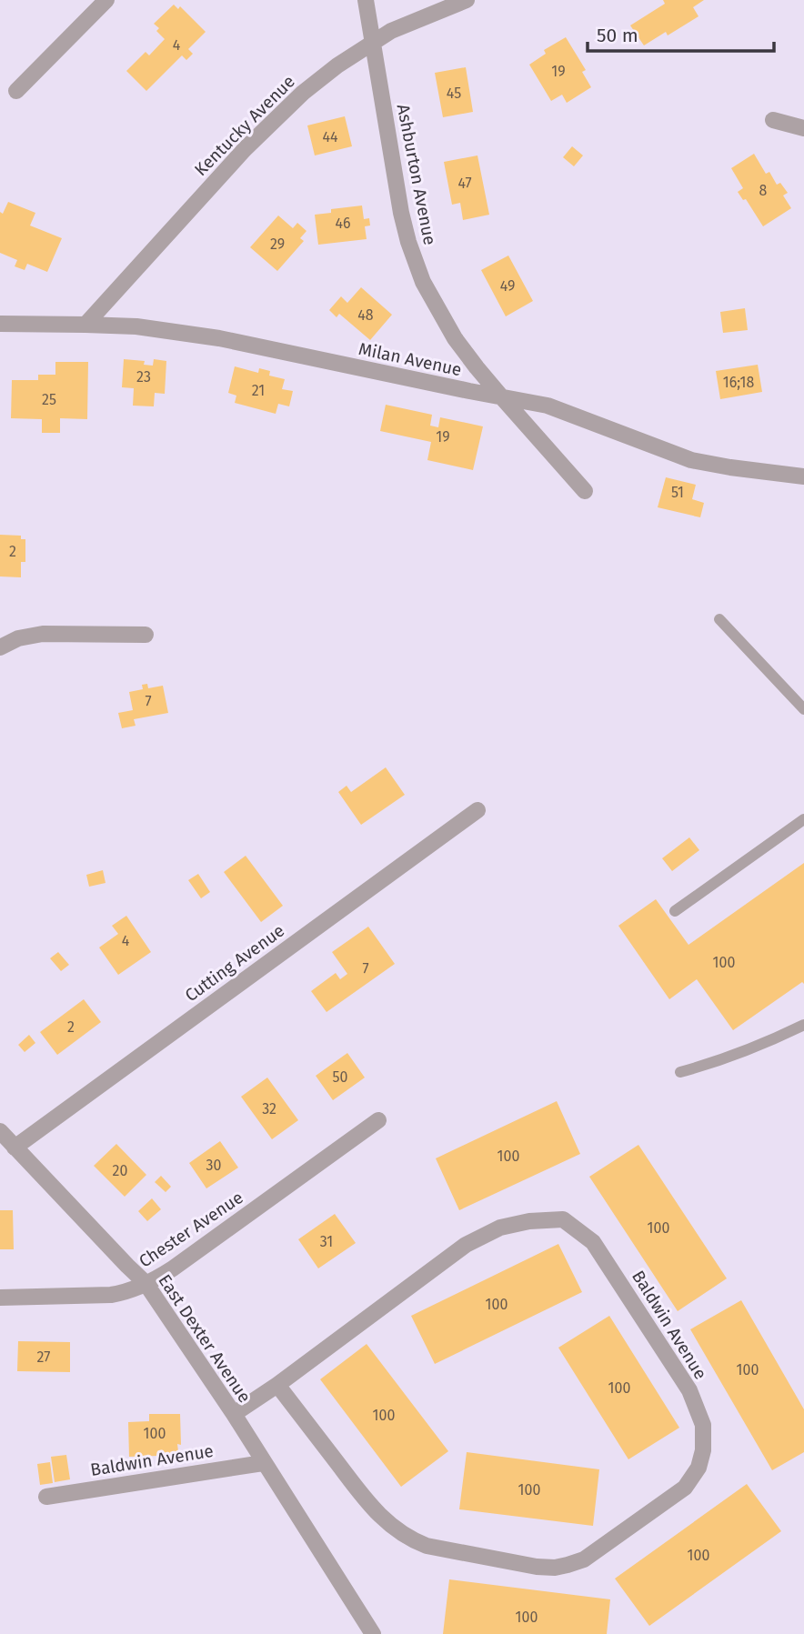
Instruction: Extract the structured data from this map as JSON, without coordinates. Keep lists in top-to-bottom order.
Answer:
{
  "streets": {
    "street": [
      "Kentucky Avenue",
      "Ashburton Avenue",
      "Milan Avenue",
      "Cutting Avenue",
      "Chester Avenue",
      "Baldwin Avenue",
      "East Dexter Avenue"
    ]
  },
  "crossings": [
    ["Kentucky Avenue", "Ashburton Avenue"],
    ["Kentucky Avenue", "Milan Avenue"],
    ["Ashburton Avenue", "Milan Avenue"],
    ["Cutting Avenue", "East Dexter Avenue"],
    ["Chester Avenue", "East Dexter Avenue"],
    ["Baldwin Avenue", "East Dexter Avenue"]
  ],
  "house_numbers": [
    "4",
    "19",
    "45",
    "44",
    "47",
    "8",
    "46",
    "29",
    "49",
    "48",
    "23",
    "16;18",
    "21",
    "25",
    "19",
    "51",
    "2",
    "7",
    "4",
    "100",
    "7",
    "2",
    "50",
    "32",
    "100",
    "30",
    "20",
    "100",
    "31",
    "100",
    "27",
    "100",
    "100",
    "100",
    "100",
    "100",
    "100",
    "100"
  ],
  "scale_bar": "50 m"
}
